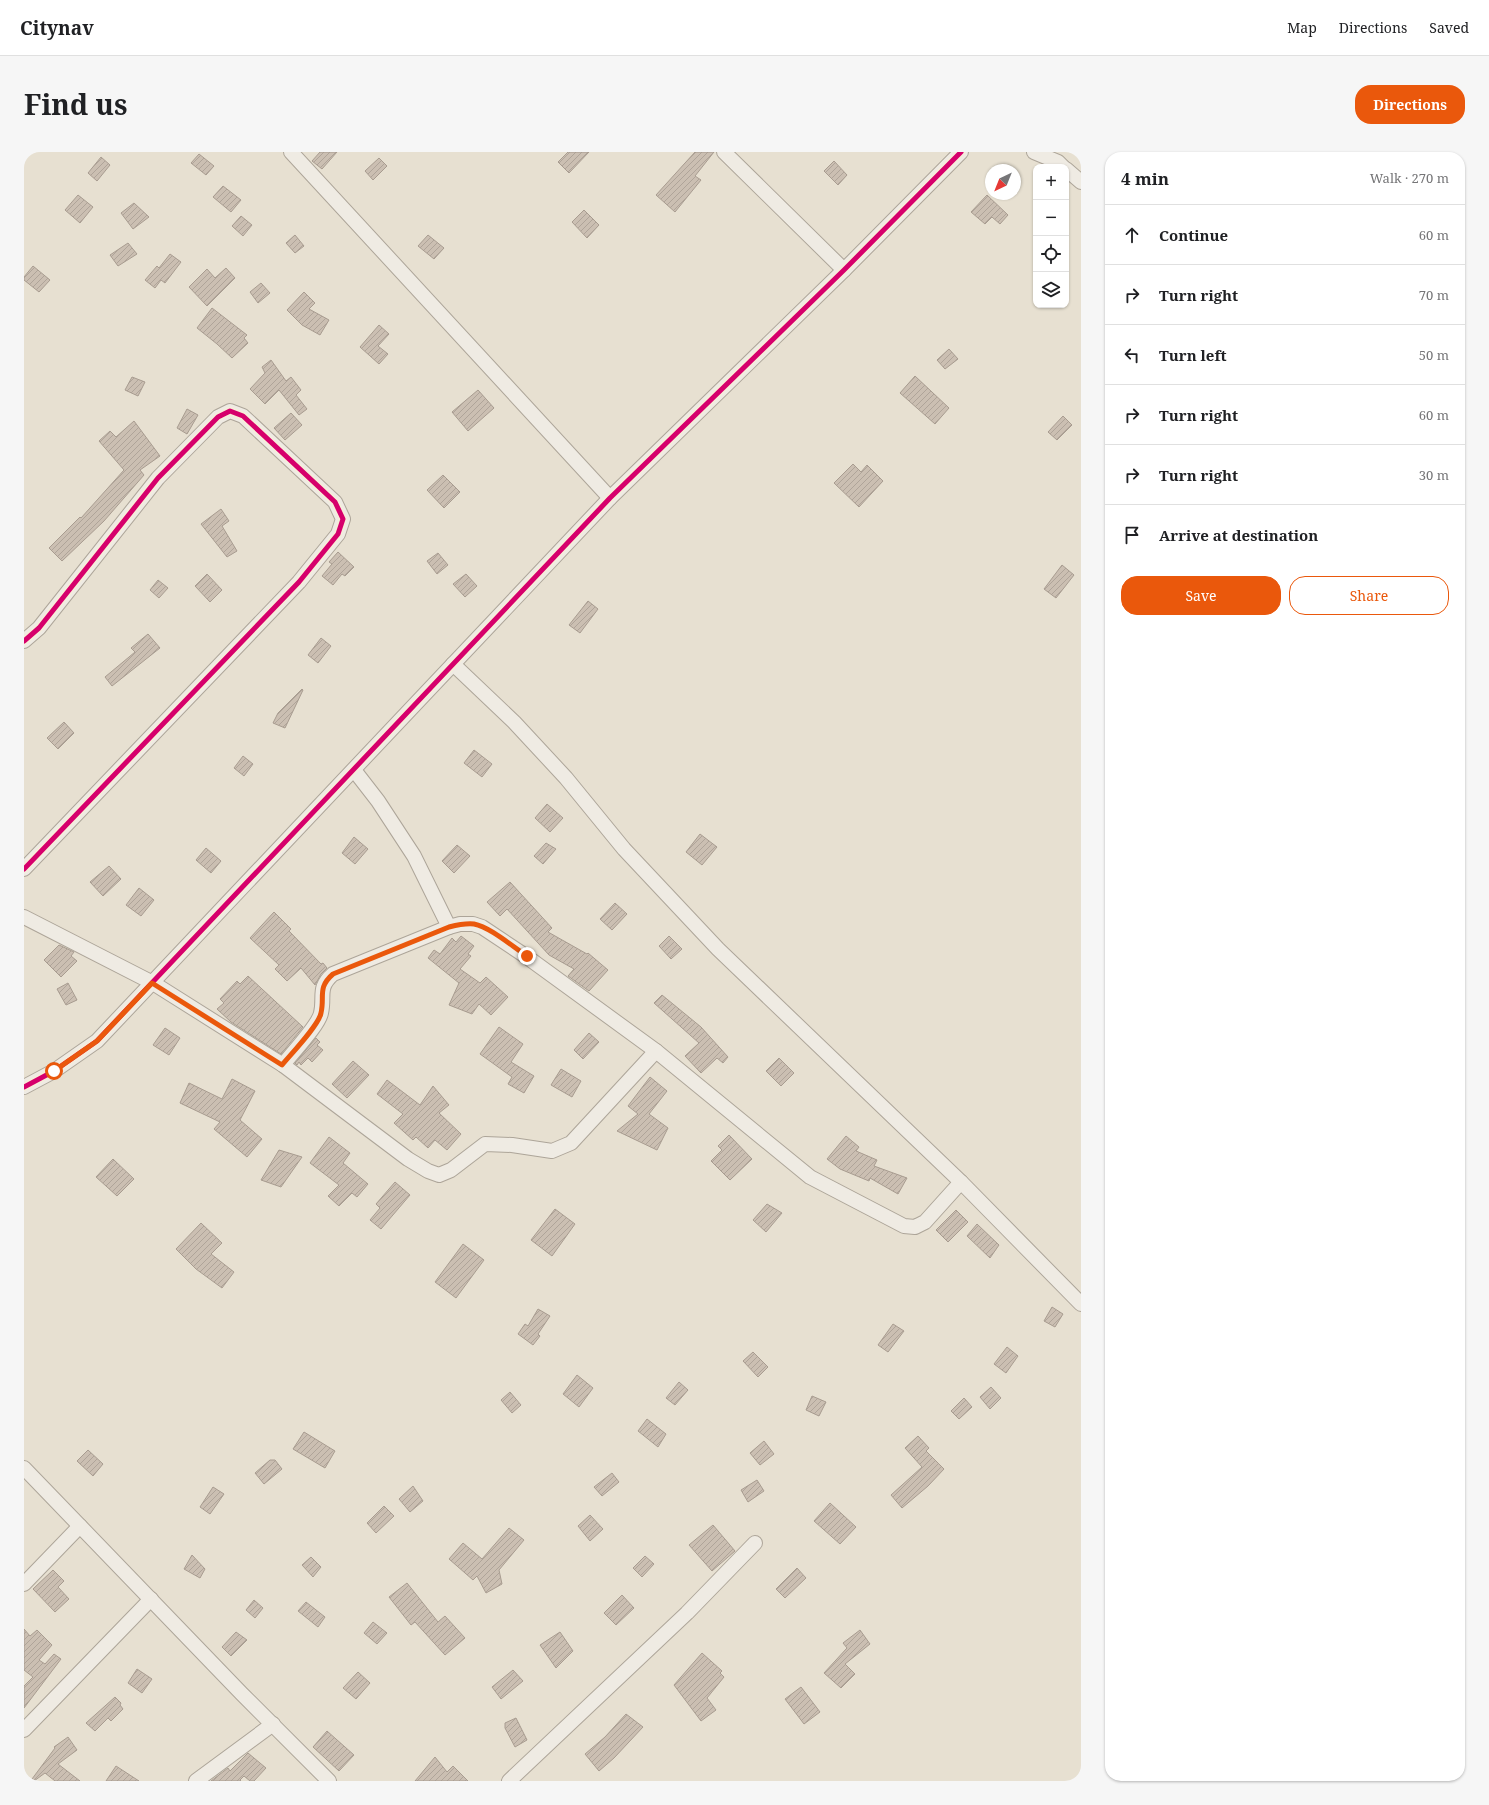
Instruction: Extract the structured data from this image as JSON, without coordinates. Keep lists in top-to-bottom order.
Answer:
{
  "north": "bottom left",
  "page": {
    "header": "Citynav",
    "nav": ["Map", "Directions", "Saved"],
    "title": "Find us",
    "buttons": [
      "Directions",
      ["Save", "Share"]
    ],
    "heading": ["4 min", "Walk · 270 m"],
    "map_buttons": ["+", "−"],
    "list": [
      ["Continue", "60 m"],
      ["Turn right", "70 m"],
      ["Turn left", "50 m"],
      ["Turn right", "60 m"],
      ["Turn right", "30 m"],
      "Arrive at destination"
    ]
  }
}
